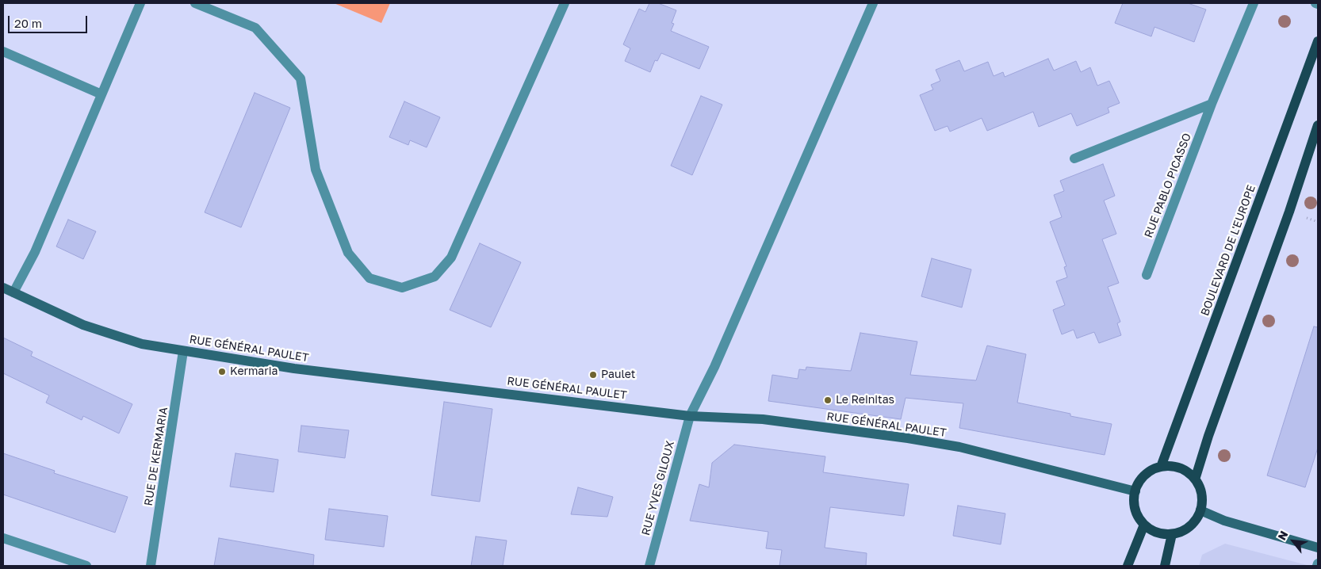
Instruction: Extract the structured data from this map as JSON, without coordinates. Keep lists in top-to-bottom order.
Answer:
{
  "streets": {
    "main road": ["BOULEVARD DE L'EUROPE"],
    "street": [
      "RUE PABLO PICASSO",
      "RUE GÉNÉRAL PAULET",
      "RUE DE KERMARIA",
      "RUE YVES GILOUX"
    ]
  },
  "crossings": [
    ["BOULEVARD DE L'EUROPE", "RUE GÉNÉRAL PAULET"],
    ["RUE GÉNÉRAL PAULET", "RUE DE KERMARIA"],
    ["RUE GÉNÉRAL PAULET", "RUE YVES GILOUX"]
  ],
  "places": ["Kermaria", "Paulet", "Le Reinitas"],
  "scale_bar": "20 m",
  "north": "top left"
}
